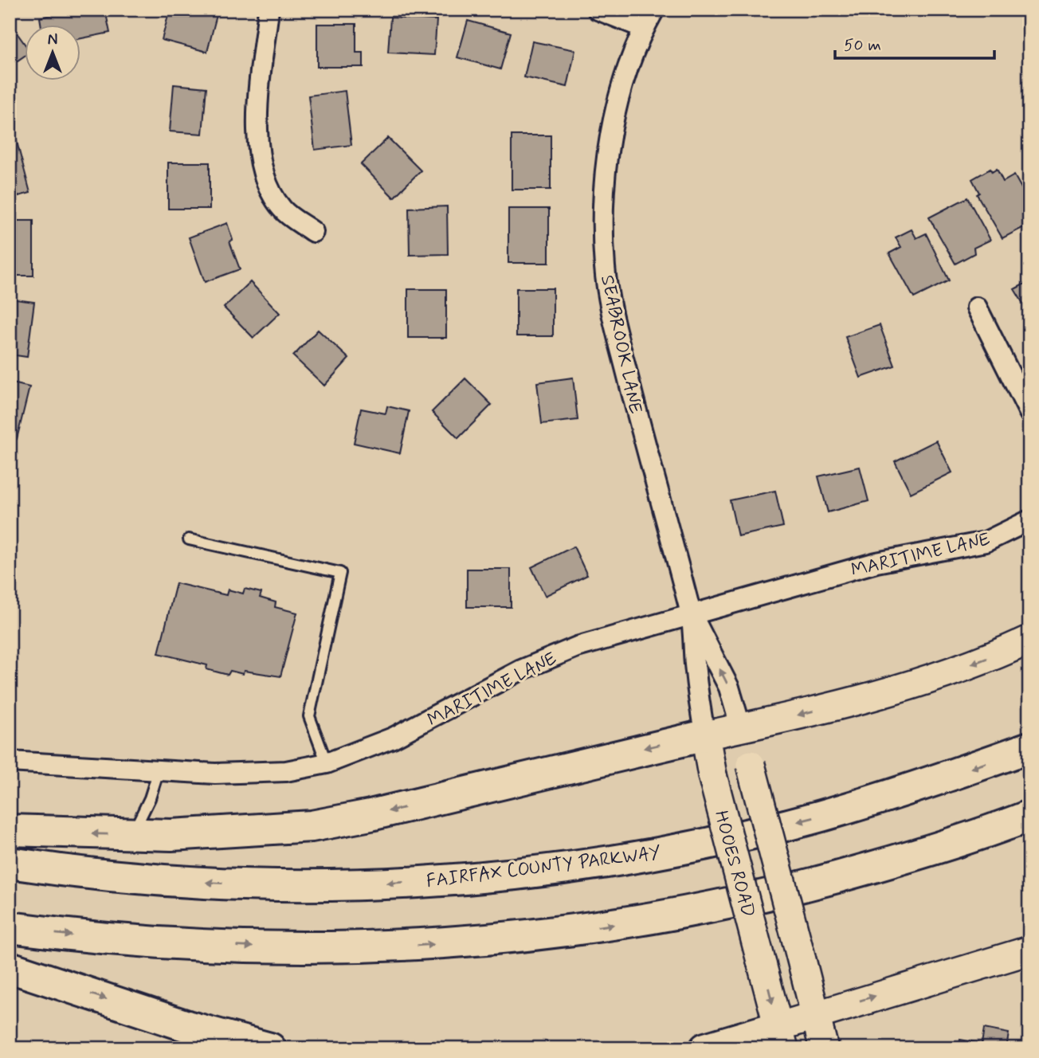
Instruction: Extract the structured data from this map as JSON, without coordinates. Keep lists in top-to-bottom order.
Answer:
{
  "streets": {
    "highway": ["FAIRFAX COUNTY PARKWAY"],
    "main road": ["HOOES ROAD"],
    "street": ["SEABROOK LANE", "MARITIME LANE"]
  },
  "crossings": [
    ["SEABROOK LANE", "MARITIME LANE"],
    ["SEABROOK LANE", "HOOES ROAD"]
  ],
  "scale_bar": "50 m",
  "north": "top"
}
